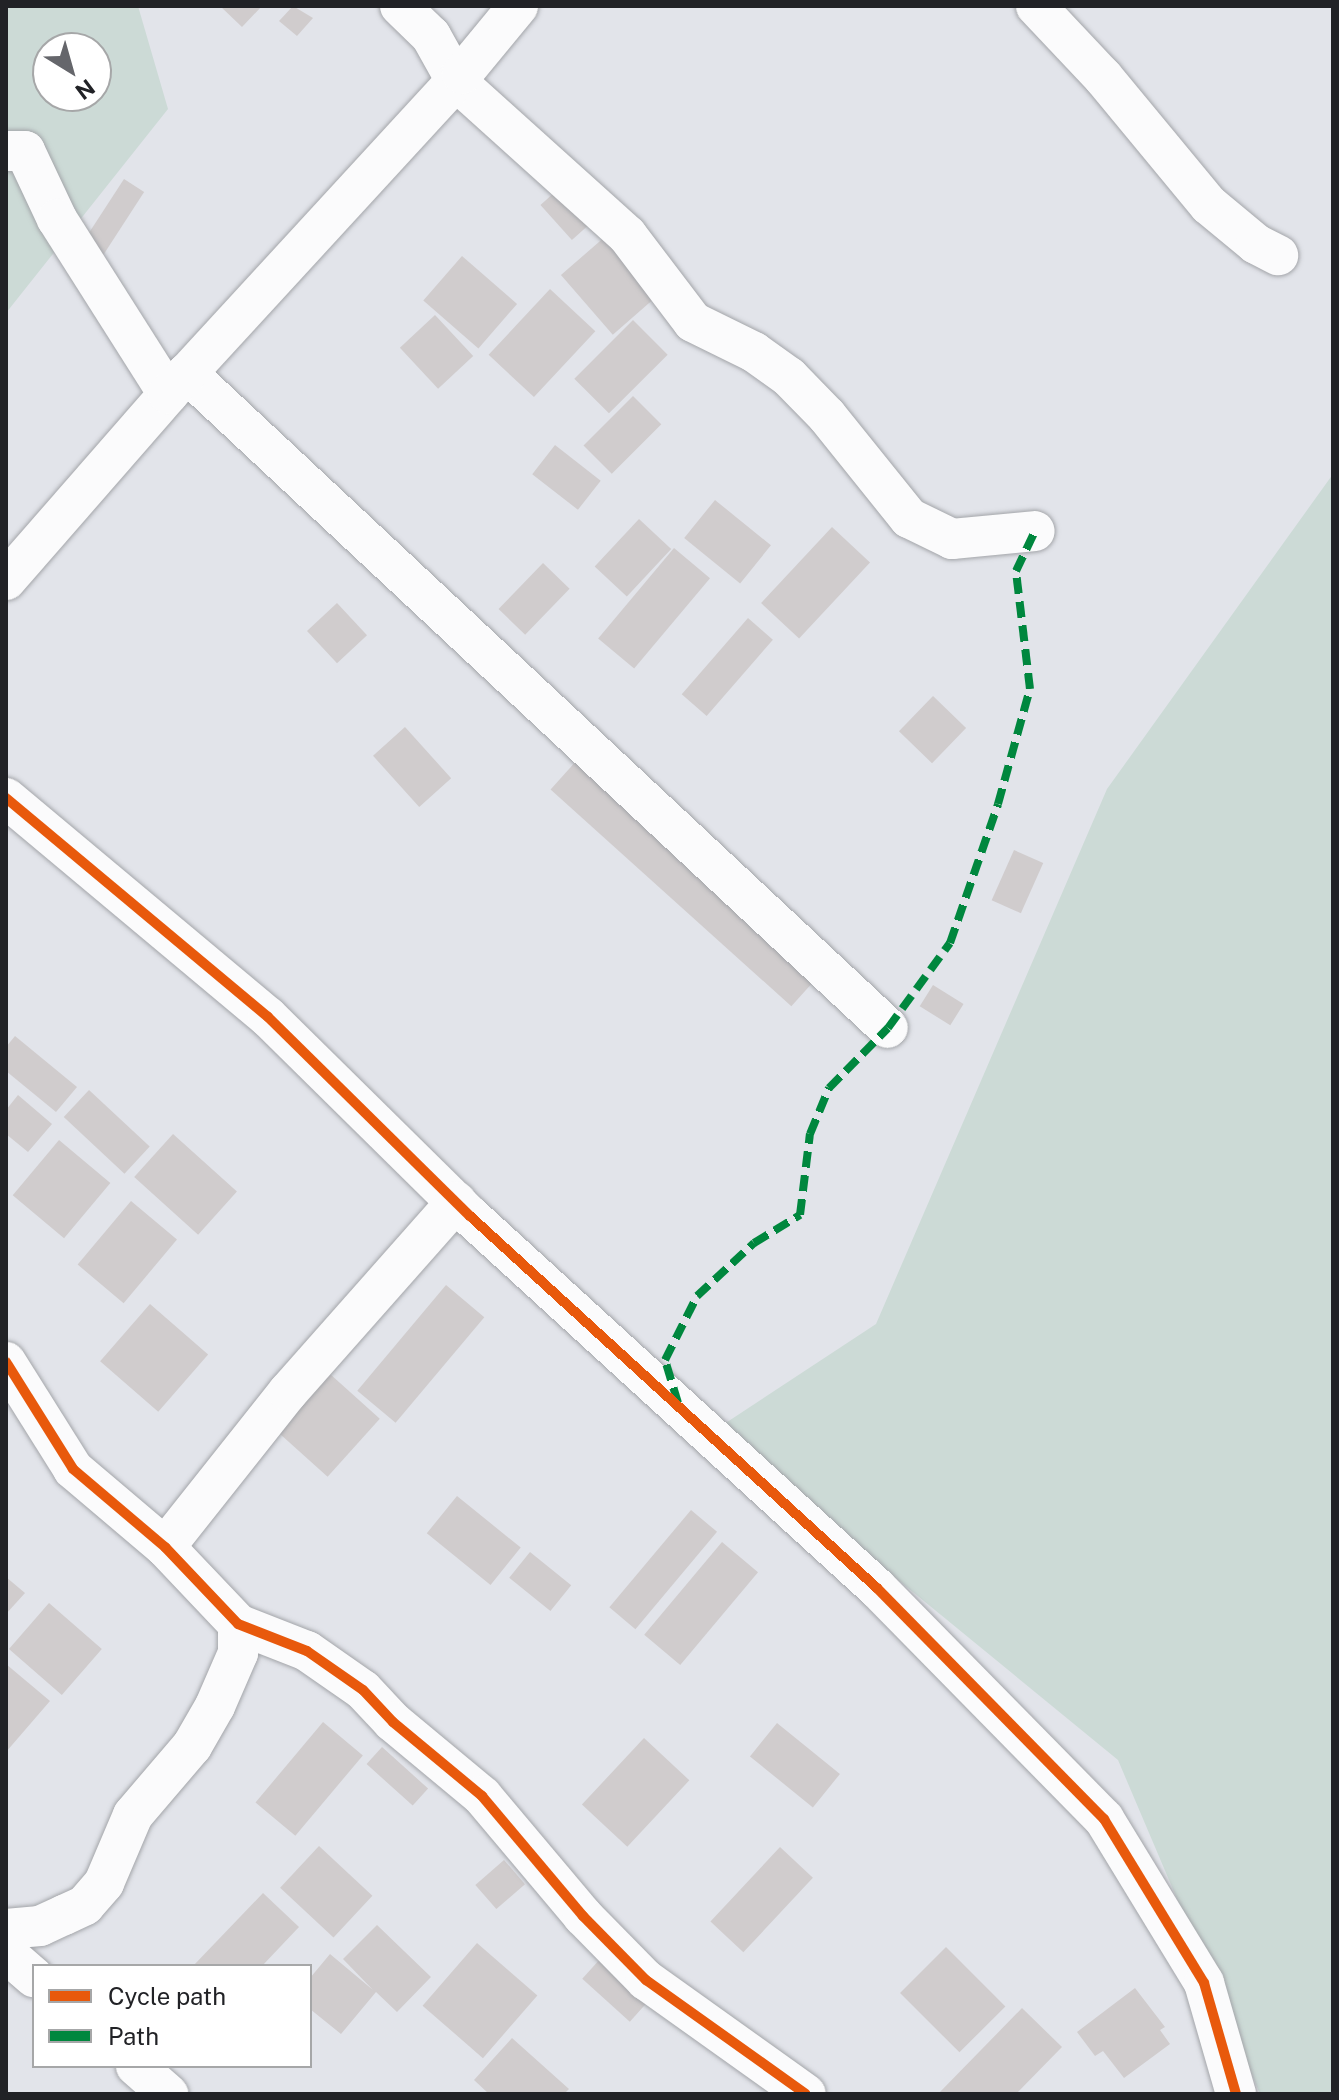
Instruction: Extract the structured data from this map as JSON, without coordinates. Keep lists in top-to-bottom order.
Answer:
{
  "legend": ["Cycle path", "Path"],
  "north": "bottom right"
}
